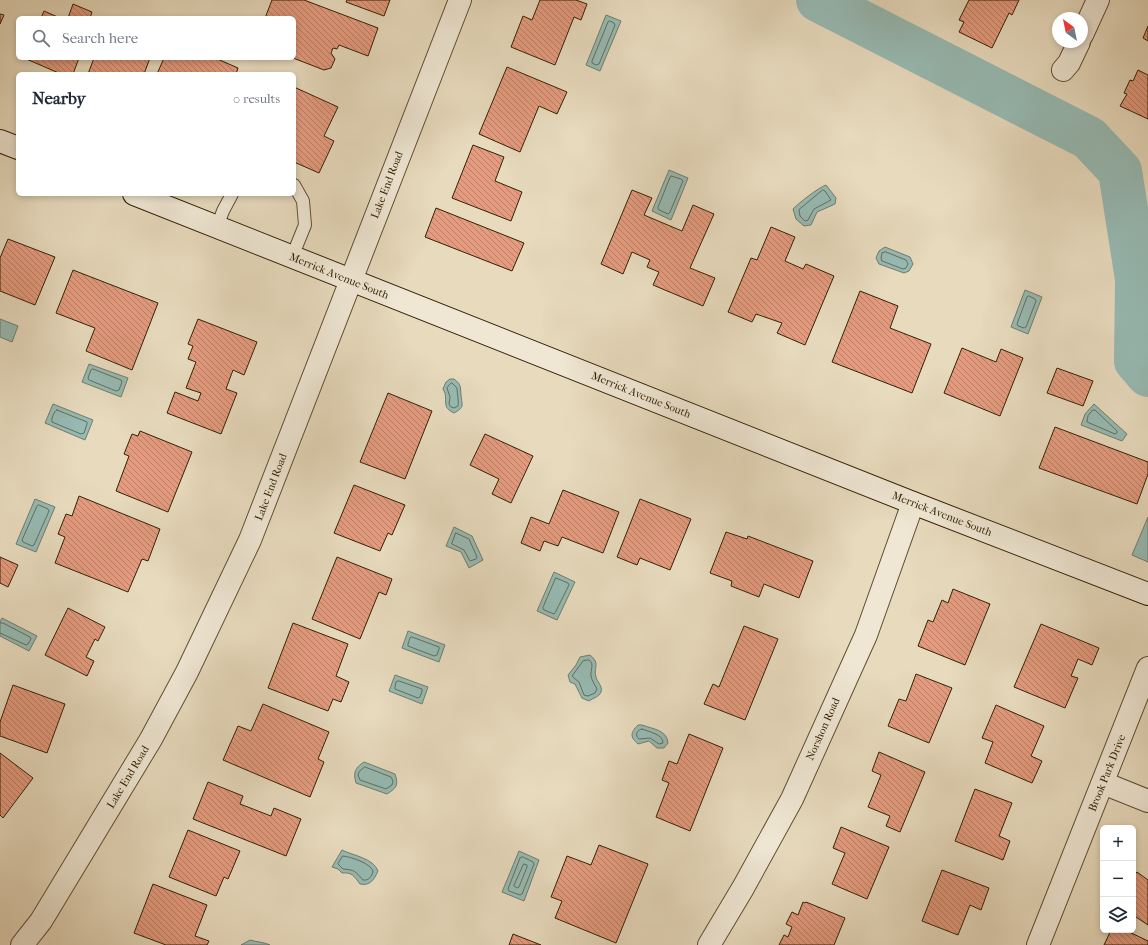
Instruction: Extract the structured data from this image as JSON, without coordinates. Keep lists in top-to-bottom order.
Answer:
{
  "streets": {
    "street": [
      "Lake End Road",
      "Merrick Avenue South",
      "Norshon Road",
      "Brook Park Drive"
    ]
  },
  "crossings": [
    ["Lake End Road", "Merrick Avenue South"],
    ["Merrick Avenue South", "Norshon Road"]
  ],
  "north": "top left",
  "page": {
    "search": "Search here",
    "heading": ["Nearby", "0 results"],
    "map_buttons": ["+", "−"]
  }
}
